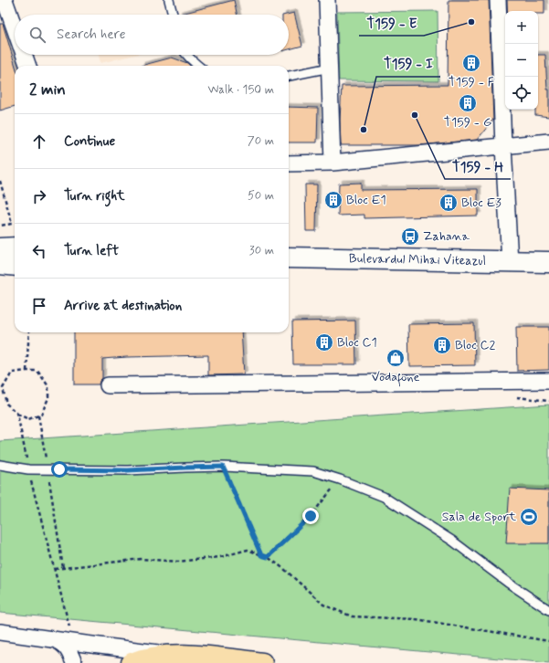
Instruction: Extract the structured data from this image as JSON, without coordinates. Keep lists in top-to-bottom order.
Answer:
{
  "streets": {
    "main road": ["Bulevardul Mihai Viteazul"]
  },
  "places": {
    "other": ["T159 - E", "T159 - H", "T159 - I"],
    "building": [
      "T159 - F",
      "T159 - G",
      "Bloc E1",
      "Bloc E3",
      "Bloc C1",
      "Bloc C2"
    ],
    "bus stop": ["Zahana"],
    "shop": ["Vodafone"],
    "sports": ["Sala de Sport"]
  },
  "page": {
    "map_buttons": ["+", "−"],
    "search": "Search here",
    "heading": ["2 min", "Walk · 150 m"],
    "list": [
      ["Continue", "70 m"],
      ["Turn right", "50 m"],
      ["Turn left", "30 m"],
      "Arrive at destination"
    ]
  }
}
